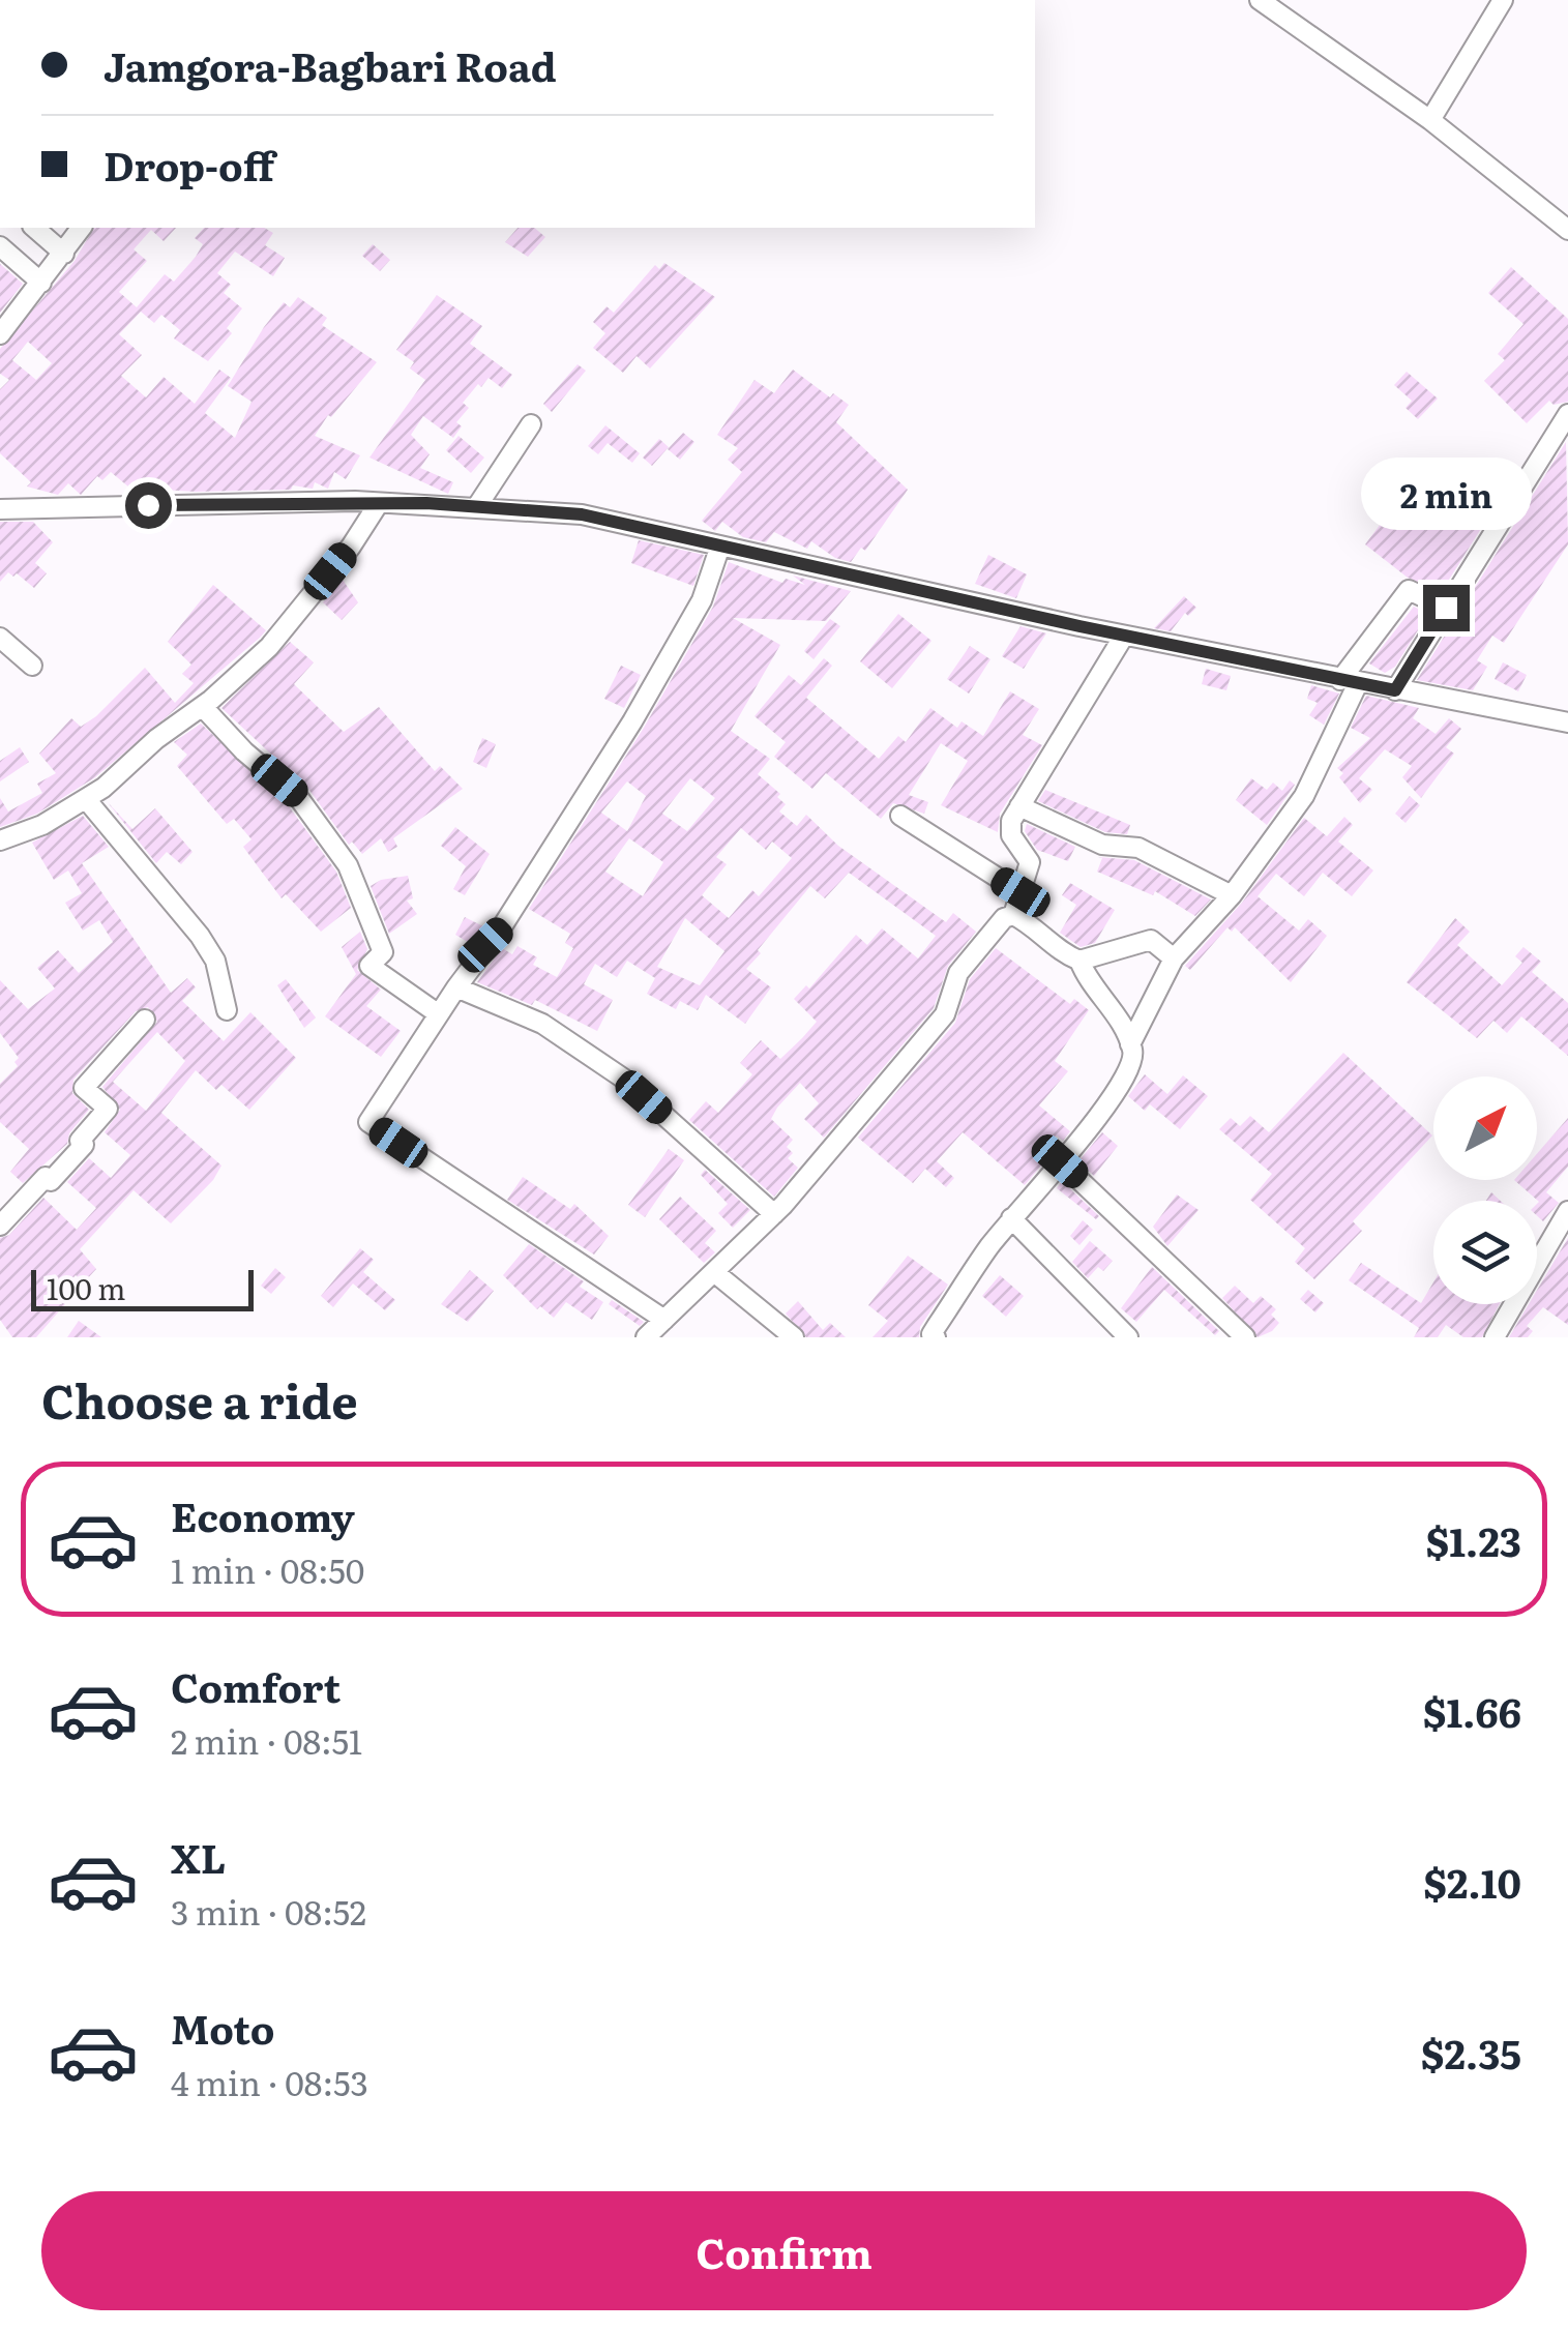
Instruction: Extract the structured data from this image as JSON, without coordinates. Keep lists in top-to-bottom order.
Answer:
{
  "scale_bar": "100 m",
  "north": "top right",
  "page": {
    "banner": ["Jamgora-Bagbari Road", "Drop-off"],
    "bubble": "2 min",
    "scale": "100 m",
    "heading": "Choose a ride",
    "list": [
      {
        "name": "Economy",
        "note": "1 min · 08:50",
        "value": "$1.23"
      },
      {
        "name": "Comfort",
        "note": "2 min · 08:51",
        "value": "$1.66"
      },
      {
        "name": "XL",
        "note": "3 min · 08:52",
        "value": "$2.10"
      },
      {
        "name": "Moto",
        "note": "4 min · 08:53",
        "value": "$2.35"
      }
    ],
    "buttons": "Confirm"
  }
}
